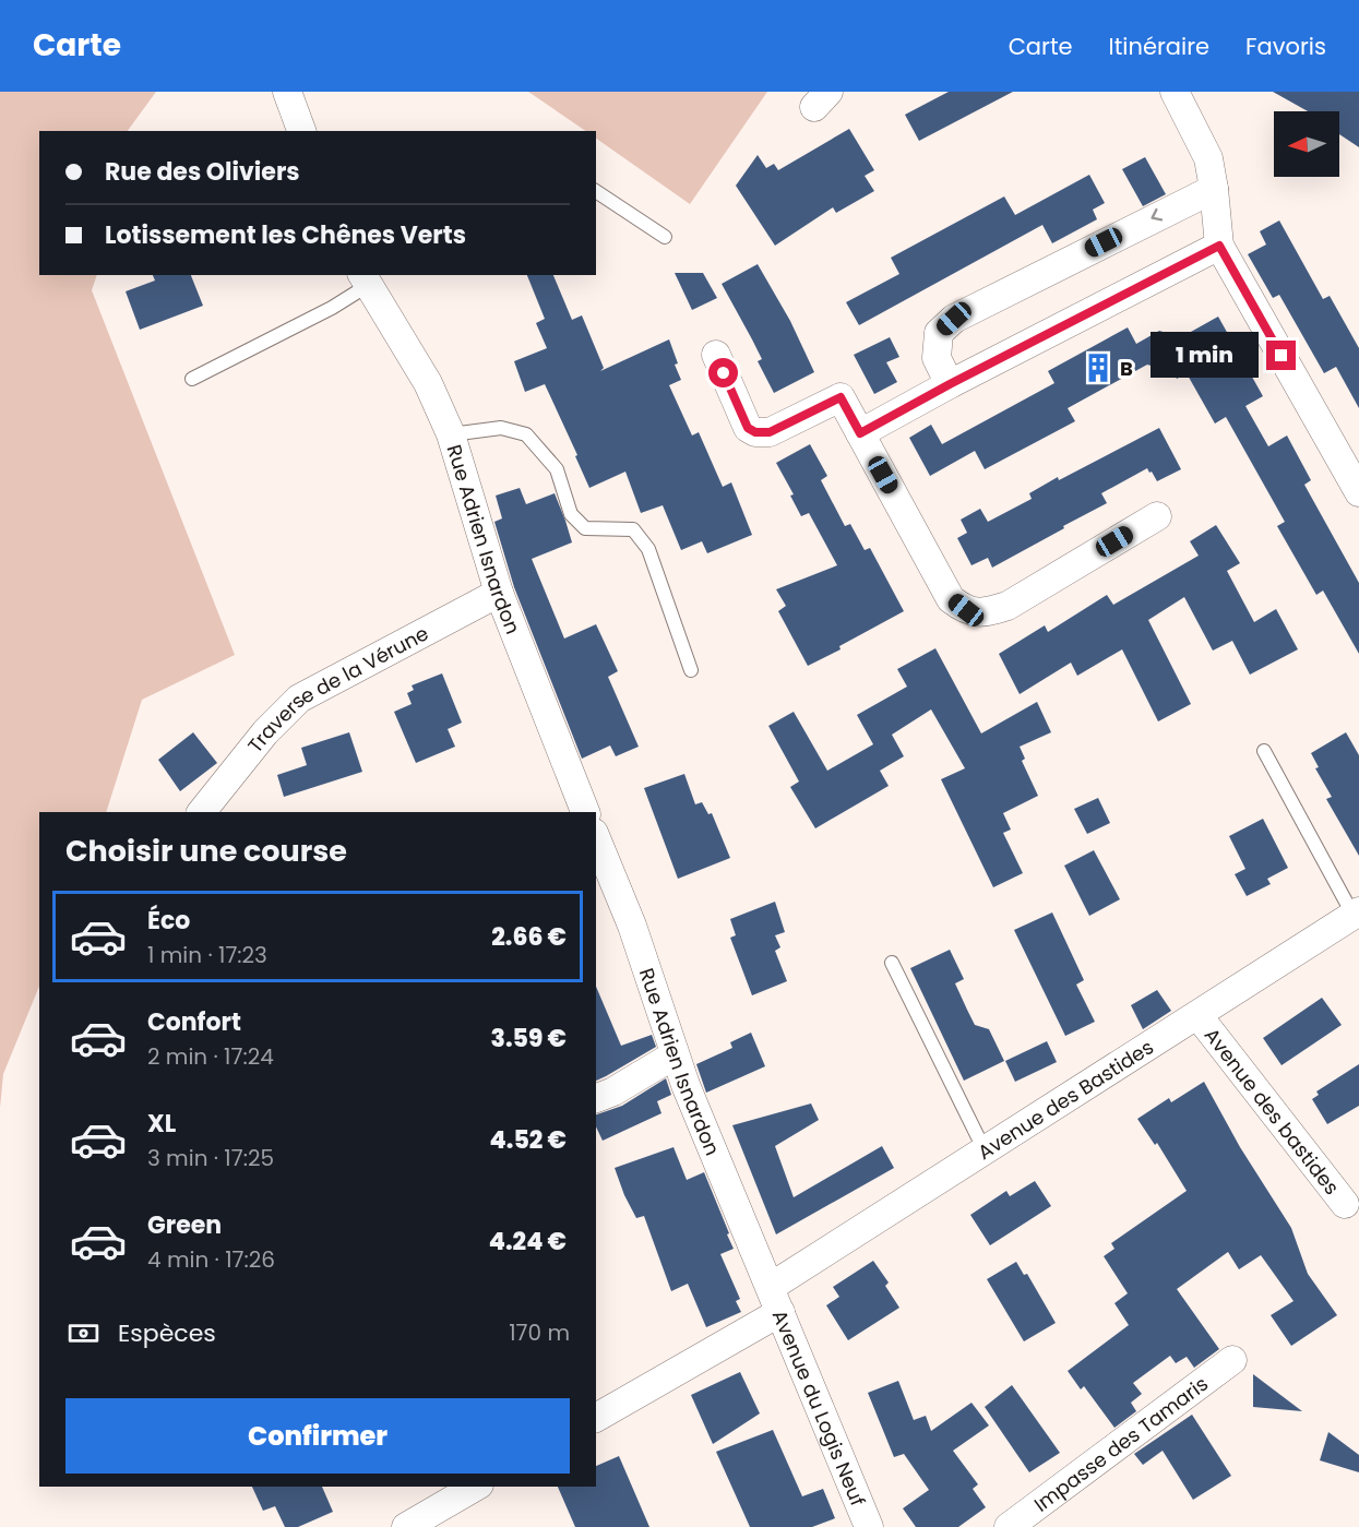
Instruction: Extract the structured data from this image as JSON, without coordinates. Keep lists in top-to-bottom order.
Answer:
{
  "streets": {
    "street": [
      "Rue Adrien Isnardon",
      "Traverse de la Vérune",
      "Avenue des Bastides",
      "Avenue des bastides",
      "Avenue du Logis Neuf",
      "Impasse des Tamaris"
    ]
  },
  "crossings": [
    ["Rue Adrien Isnardon", "Traverse de la Vérune"],
    ["Rue Adrien Isnardon", "Avenue des Bastides"],
    ["Rue Adrien Isnardon", "Avenue du Logis Neuf"],
    ["Avenue des Bastides", "Avenue des bastides"],
    ["Avenue des Bastides", "Avenue du Logis Neuf"]
  ],
  "places": {
    "building": ["B"]
  },
  "north": "left",
  "page": {
    "header": "Carte",
    "nav": ["Carte", "Itinéraire", "Favoris"],
    "banner": ["Rue des Oliviers", "Lotissement les Chênes Verts"],
    "bubble": "1 min",
    "heading": "Choisir une course",
    "list": [
      {
        "name": "Éco",
        "note": "1 min · 17:23",
        "value": "2.66 €"
      },
      {
        "name": "Confort",
        "note": "2 min · 17:24",
        "value": "3.59 €"
      },
      {
        "name": "XL",
        "note": "3 min · 17:25",
        "value": "4.52 €"
      },
      {
        "name": "Green",
        "note": "4 min · 17:26",
        "value": "4.24 €"
      }
    ],
    "pay": ["Espèces", "170 m"],
    "buttons": "Confirmer"
  }
}
